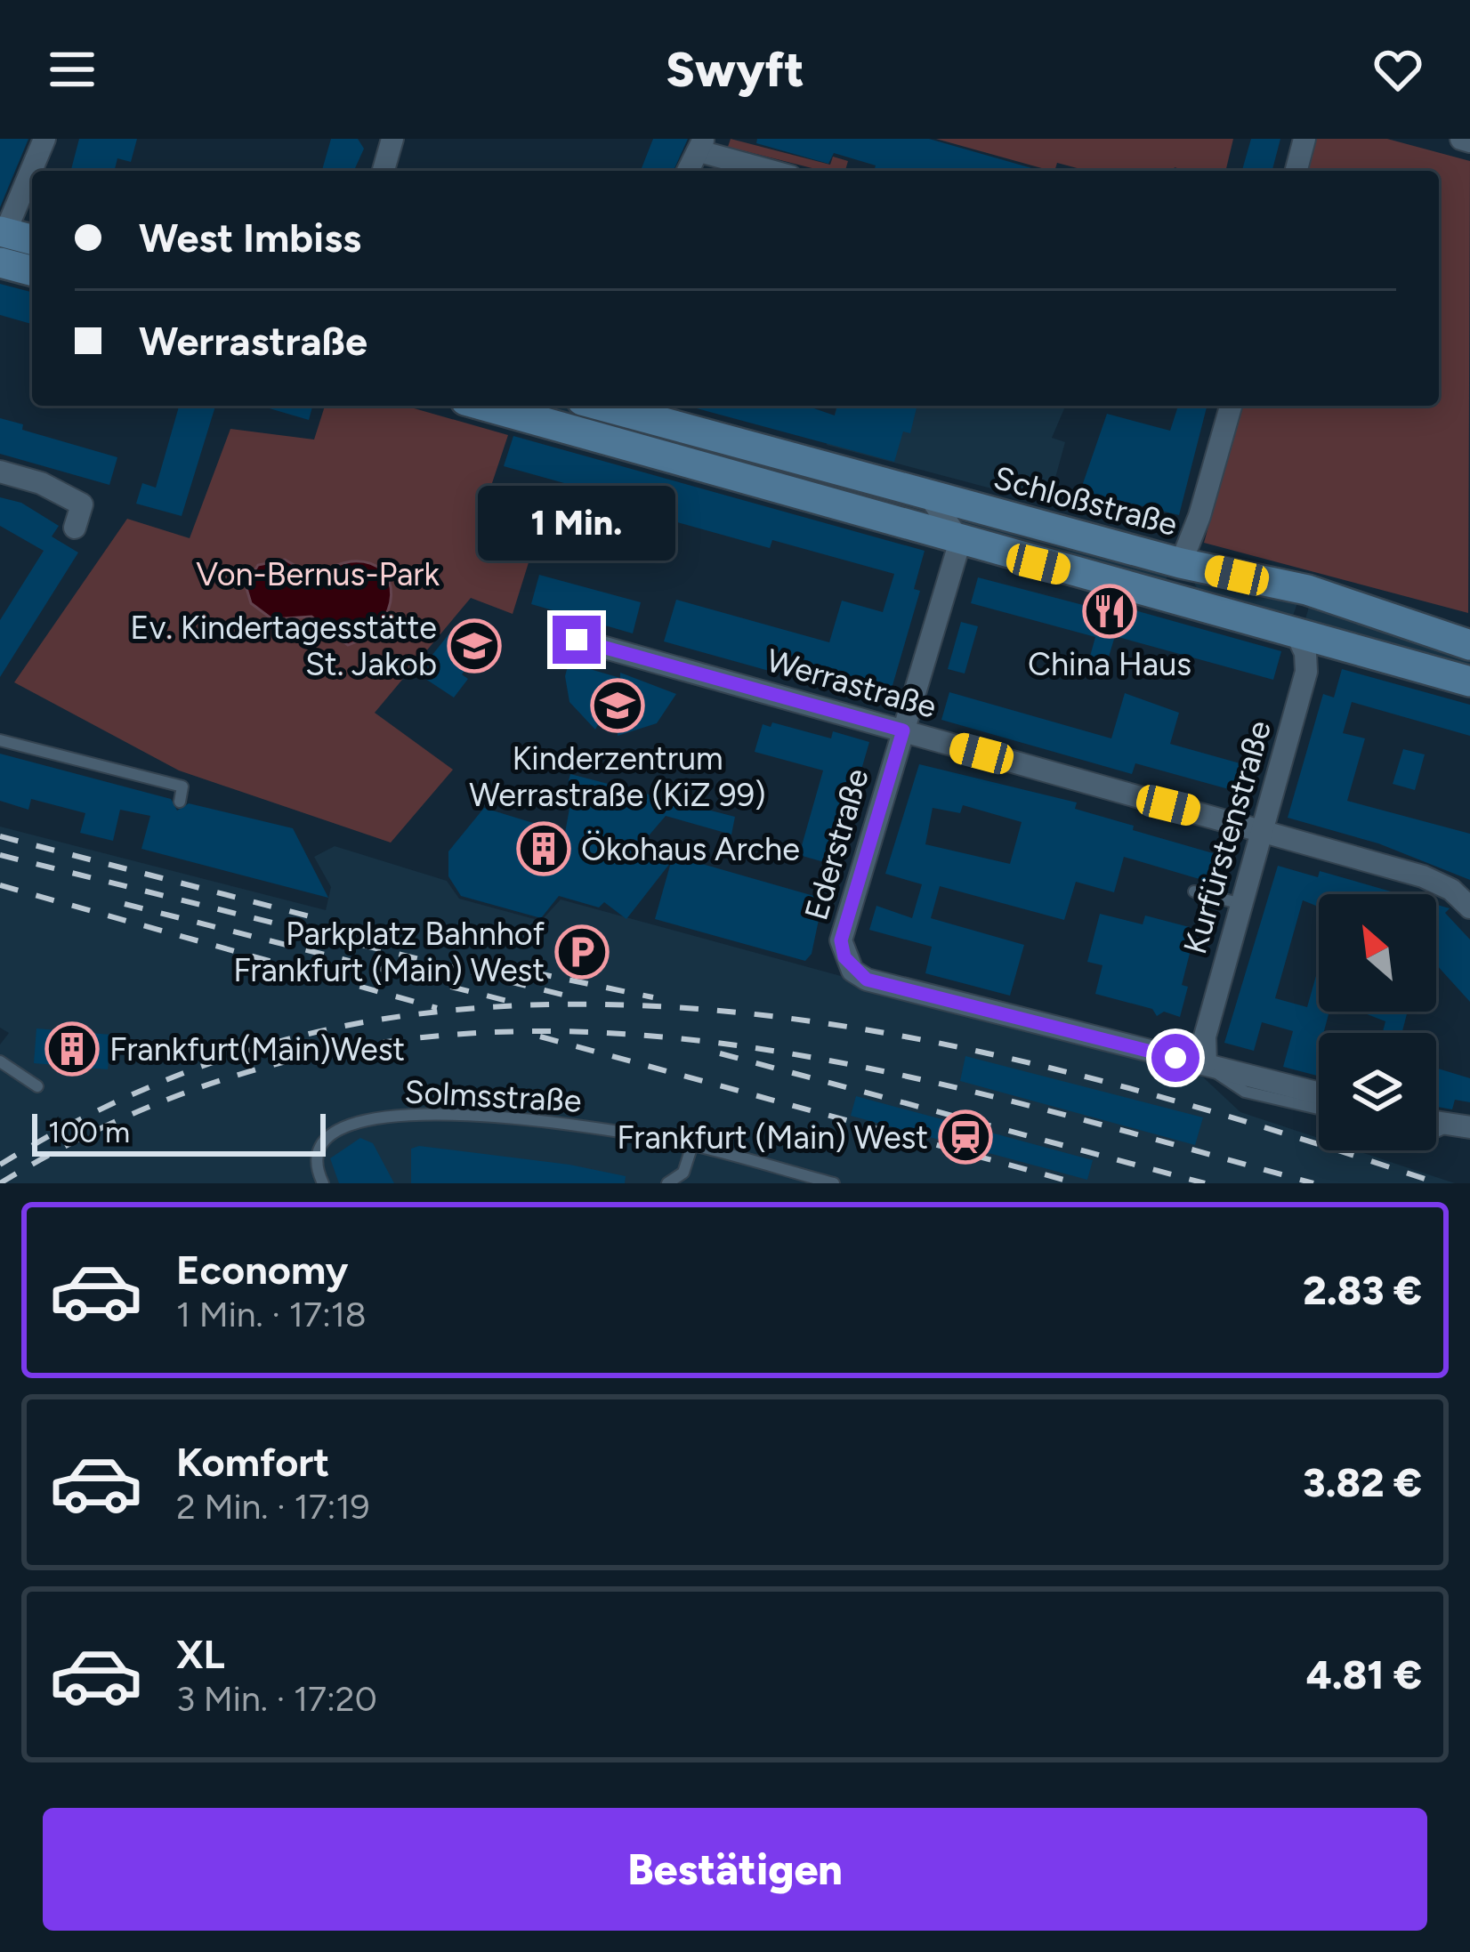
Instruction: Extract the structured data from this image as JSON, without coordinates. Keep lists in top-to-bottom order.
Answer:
{
  "streets": {
    "street": [
      "Schloßstraße",
      "Werrastraße",
      "Kurfürstenstraße",
      "Ederstraße"
    ],
    "lane": ["Solmsstraße"]
  },
  "crossings": [
    ["Werrastraße", "Kurfürstenstraße"],
    ["Werrastraße", "Ederstraße"],
    ["Kurfürstenstraße", "Ederstraße"]
  ],
  "parks": ["Von-Bernus-Park"],
  "places": {
    "restaurant": ["China Haus"],
    "school or university": ["Ev. Kindertagesstätte St. Jakob", "Kinderzentrum Werrastraße (KiZ 99)"],
    "building": ["Ökohaus Arche", "Frankfurt(Main)West"],
    "parking": ["Parkplatz Bahnhof Frankfurt (Main) West"],
    "station": ["Frankfurt (Main) West"]
  },
  "scale_bar": "100 m",
  "north": "top left",
  "page": {
    "header": "Swyft",
    "banner": ["West Imbiss", "Werrastraße"],
    "bubble": "1 Min.",
    "scale": "100 m",
    "list": [
      {
        "name": "Economy",
        "note": "1 Min. · 17:18",
        "value": "2.83 €"
      },
      {
        "name": "Komfort",
        "note": "2 Min. · 17:19",
        "value": "3.82 €"
      },
      {
        "name": "XL",
        "note": "3 Min. · 17:20",
        "value": "4.81 €"
      }
    ],
    "buttons": "Bestätigen"
  }
}
